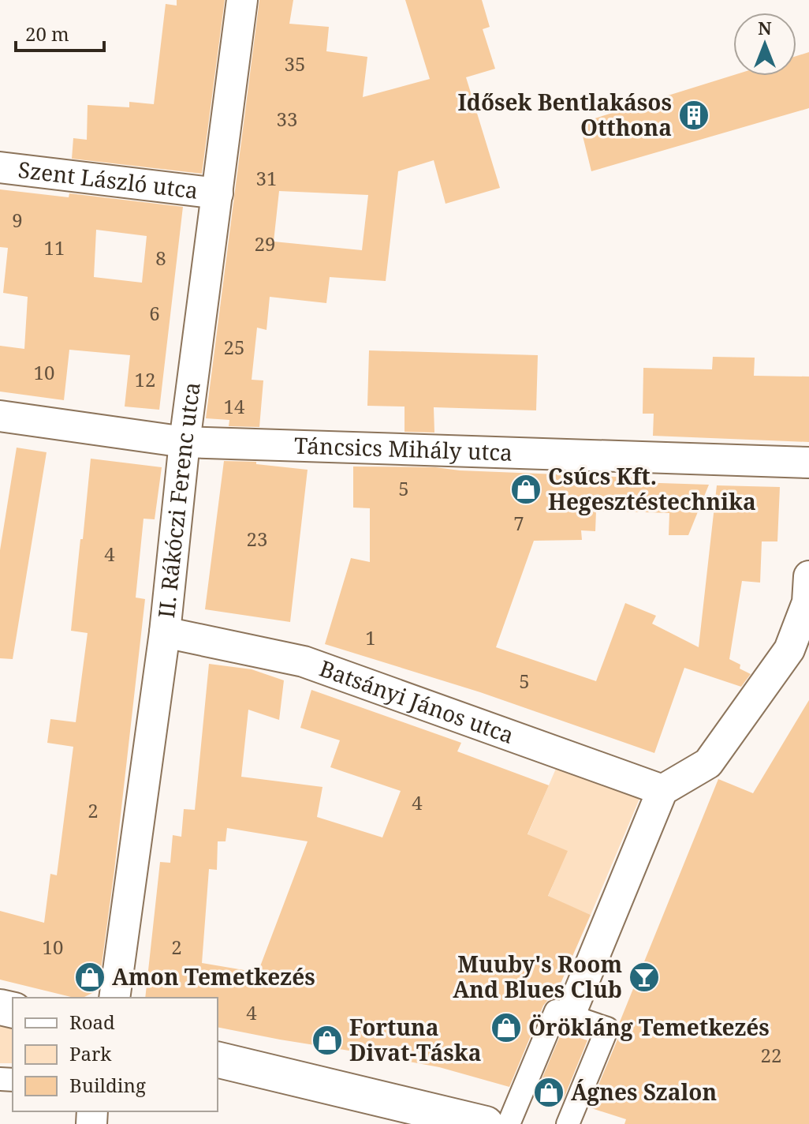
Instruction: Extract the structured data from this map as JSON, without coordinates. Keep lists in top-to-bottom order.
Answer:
{
  "streets": {
    "street": [
      "Szent László utca",
      "Táncsics Mihály utca",
      "II. Rákóczi Ferenc utca",
      "Batsányi János utca"
    ]
  },
  "crossings": [
    ["Szent László utca", "II. Rákóczi Ferenc utca"],
    ["Táncsics Mihály utca", "II. Rákóczi Ferenc utca"],
    ["II. Rákóczi Ferenc utca", "Batsányi János utca"]
  ],
  "places": {
    "building": ["Idősek Bentlakásos Otthona"],
    "shop": [
      "Csúcs Kft. Hegesztéstechnika",
      "Amon Temetkezés",
      "Örökláng Temetkezés",
      "Fortuna Divat-Táska",
      "Ágnes Szalon"
    ],
    "bar": ["Muuby's Room And Blues Club"]
  },
  "house_numbers": [
    "35",
    "33",
    "31",
    "9",
    "29",
    "11",
    "8",
    "6",
    "25",
    "10",
    "12",
    "14",
    "5",
    "7",
    "23",
    "4",
    "1",
    "5",
    "4",
    "2",
    "10",
    "2",
    "4",
    "22"
  ],
  "legend": ["Road", "Park", "Building"],
  "scale_bar": "20 m",
  "north": "top"
}
